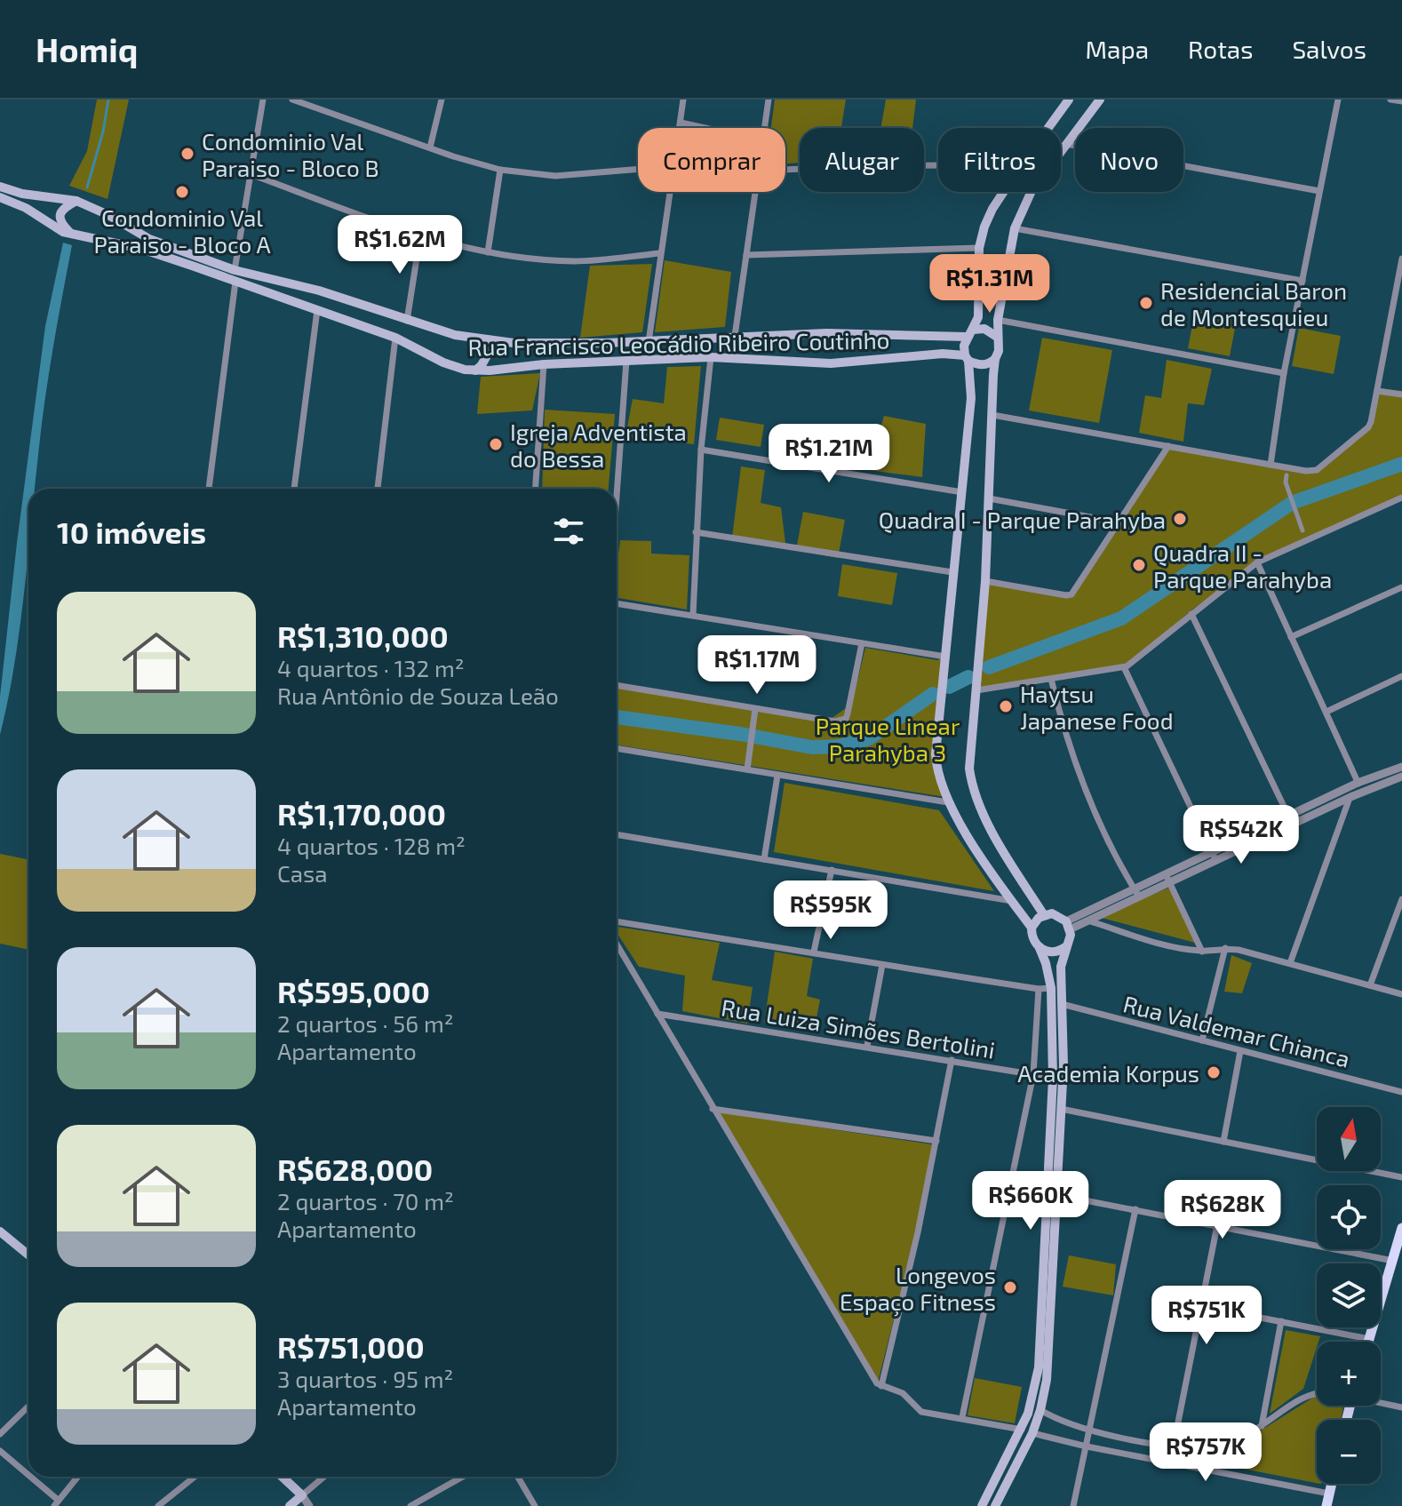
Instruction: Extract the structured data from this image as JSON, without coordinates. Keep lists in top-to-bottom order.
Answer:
{
  "streets": {
    "main road": ["Rua Francisco Leocádio Ribeiro Coutinho"],
    "street": ["Rua Luiza Simões Bertolini", "Rua Valdemar Chianca"]
  },
  "parks": ["Parque Linear Parahyba 3"],
  "places": [
    "Condominio Val Paraiso - Bloco B",
    "Condominio Val Paraiso - Bloco A",
    "Residencial Baron de Montesquieu",
    "Igreja Adventista do Bessa",
    "Quadra I - Parque Parahyba",
    "Quadra II - Parque Parahyba",
    "Haytsu Japanese Food",
    "Academia Korpus",
    "Longevos Espaço Fitness"
  ],
  "north": "top",
  "page": {
    "header": "Homiq",
    "nav": ["Mapa", "Rotas", "Salvos"],
    "chip": [
      "Comprar",
      "Alugar",
      "Filtros",
      "Novo"
    ],
    "price": [
      "R$1.62M",
      "R$1.31M",
      "R$1.21M",
      "R$1.17M",
      "R$542K",
      "R$595K",
      "R$660K",
      "R$628K",
      "R$751K",
      "R$757K"
    ],
    "heading": "10 imóveis",
    "list": [
      {
        "name": "R$1,310,000",
        "note": "4 quartos · 132 m² · Rua Antônio de Souza Leão"
      },
      {
        "name": "R$1,170,000",
        "note": "4 quartos · 128 m² · Casa"
      },
      {
        "name": "R$595,000",
        "note": "2 quartos · 56 m² · Apartamento"
      },
      {
        "name": "R$628,000",
        "note": "2 quartos · 70 m² · Apartamento"
      },
      {
        "name": "R$751,000",
        "note": "3 quartos · 95 m² · Apartamento"
      }
    ],
    "map_buttons": ["+", "−"]
  }
}
